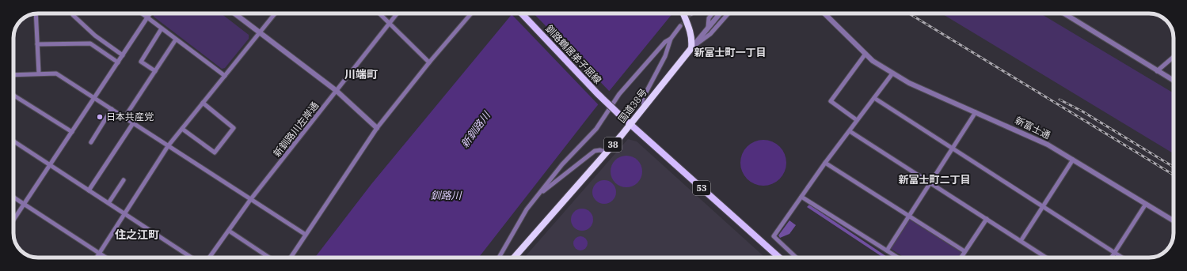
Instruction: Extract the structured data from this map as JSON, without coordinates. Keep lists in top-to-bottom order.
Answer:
{
  "streets": {
    "highway": ["国道38号", "38"],
    "main road": ["釧路鶴居弟子屈線", "53"],
    "street": ["新富士通", "新釧路川左岸通"]
  },
  "crossings": [
    ["釧路鶴居弟子屈線", "国道38号"],
    ["釧路鶴居弟子屈線", "53"],
    ["国道38号", "53"]
  ],
  "districts": [
    "新富士町一丁目",
    "川端町",
    "新富士町二丁目",
    "住之江町"
  ],
  "water": ["新釧路川", "釧路川"],
  "places": ["日本共産党"]
}
